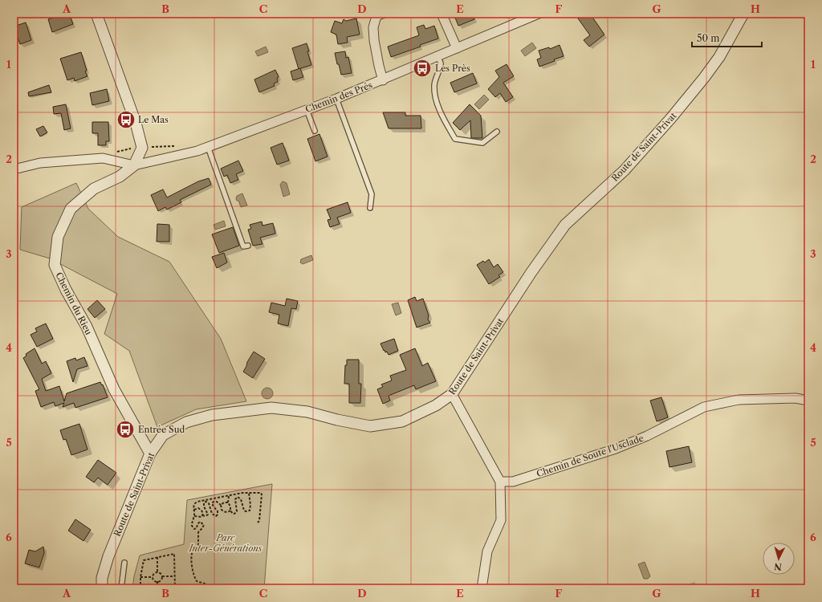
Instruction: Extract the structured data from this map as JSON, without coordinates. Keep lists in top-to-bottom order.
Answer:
{
  "streets": {
    "street": [
      "Chemin des Prés",
      "Route de Saint-Privat",
      "Chemin du Rieu",
      "Chemin de Soute l'Usclade"
    ]
  },
  "crossings": [
    ["Chemin des Prés", "Chemin du Rieu"],
    ["Route de Saint-Privat", "Chemin du Rieu"]
  ],
  "parks": ["Parc Inter-Générations"],
  "places": {
    "bus stop": ["Les Près", "Le Mas", "Entrée Sud"]
  },
  "scale_bar": "50 m",
  "north": "bottom",
  "grid": {
    "columns": [
      "A",
      "B",
      "C",
      "D",
      "E",
      "F",
      "G",
      "H"
    ],
    "rows": [
      "1",
      "2",
      "3",
      "4",
      "5",
      "6"
    ]
  }
}
